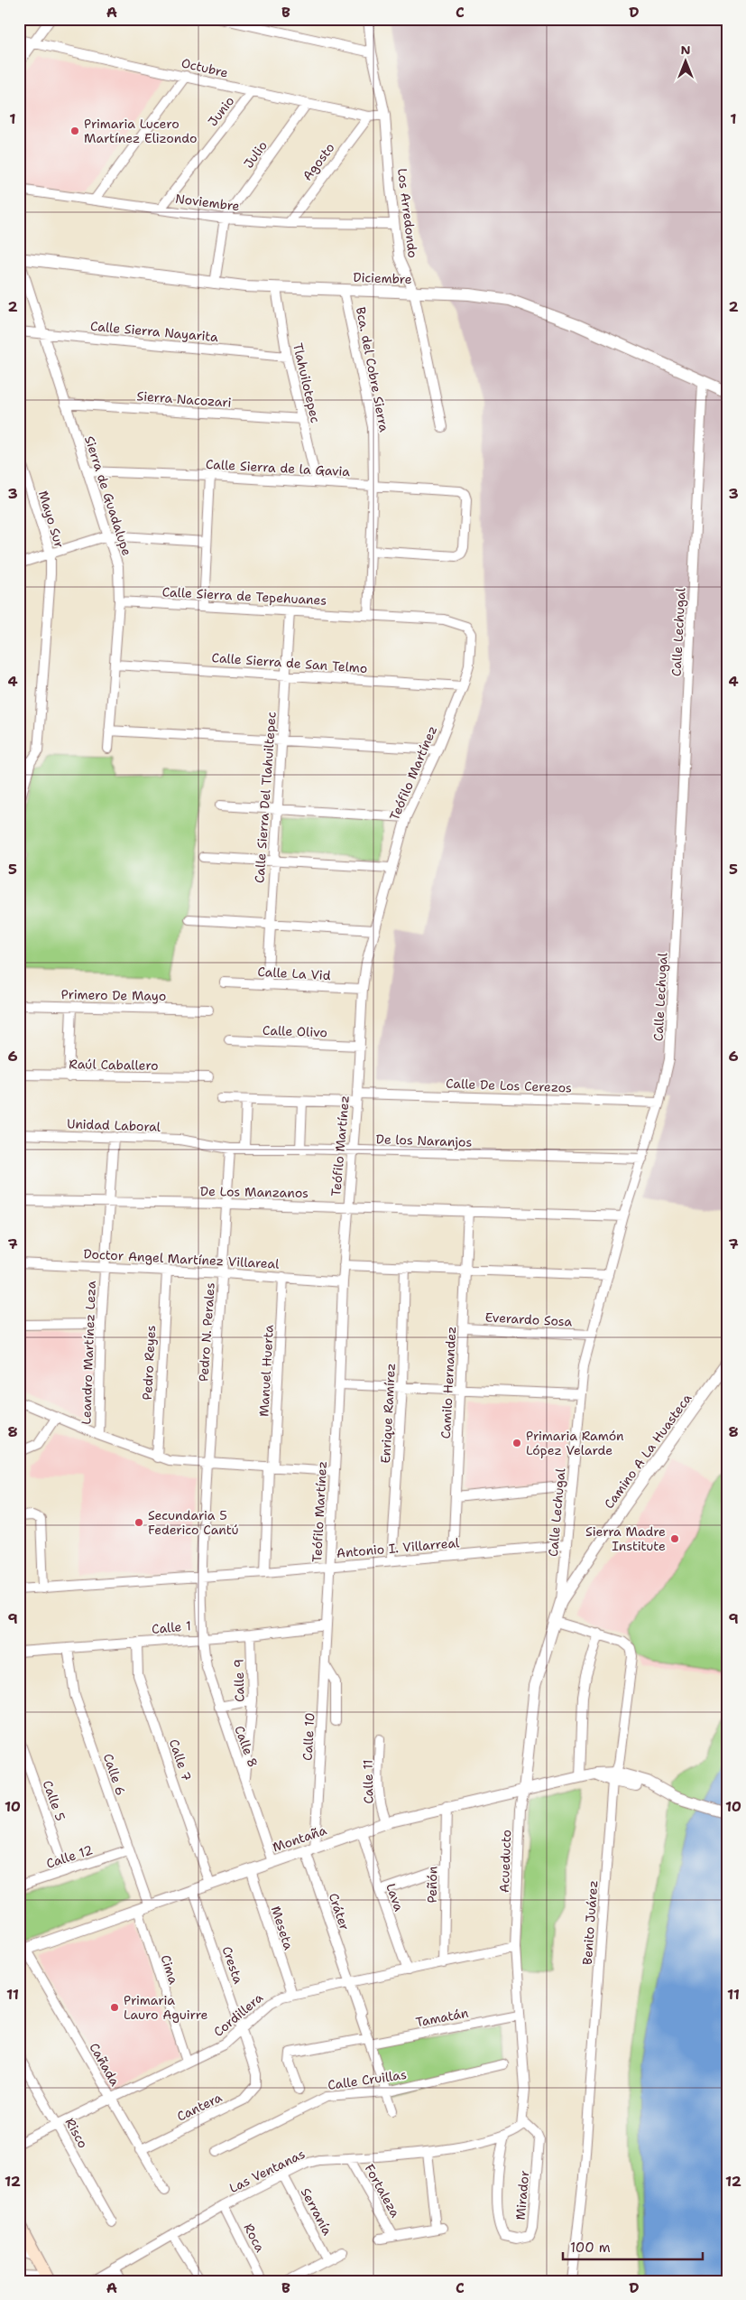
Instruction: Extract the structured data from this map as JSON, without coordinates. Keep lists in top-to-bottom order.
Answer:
{
  "streets": {
    "street": [
      "Octubre",
      "Junio",
      "Julio",
      "Agosto",
      "Noviembre",
      "Los Arredondo",
      "Diciembre",
      "Calle Sierra Nayarita",
      "Bca. del Cobre Sierra",
      "Tlahuilotepec",
      "Sierra Nacozari",
      "Calle Sierra de la Gavia",
      "Sierra de Guadalupe",
      "Mayo Sur",
      "Calle Sierra de Tepehuanes",
      "Calle Lechugal",
      "Calle Sierra de San Telmo",
      "Teófilo Martínez",
      "Calle Sierra Del Tlahuiltepec",
      "Calle La Vid",
      "Primero De Mayo",
      "Calle Olivo",
      "Raúl Caballero",
      "Calle De Los Cerezos",
      "Unidad Laboral",
      "De los Naranjos",
      "De Los Manzanos",
      "Doctor Angel Martínez Villareal",
      "Everardo Sosa",
      "Pedro N. Perales",
      "Leandro Martínez Leza",
      "Pedro Reyes",
      "Manuel Huerta",
      "Camilo Hernandez",
      "Enrique Ramírez",
      "Camino A La Huasteca",
      "Antonio I. Villarreal",
      "Calle 1",
      "Calle 9",
      "Calle 10",
      "Calle 8",
      "Calle 7",
      "Calle 6",
      "Calle 11",
      "Calle 5",
      "Montaña",
      "Calle 12",
      "Acueducto",
      "Peñón",
      "Lava",
      "Cráter",
      "Benito Juárez",
      "Meseta",
      "Cresta",
      "Cima",
      "Cordillera",
      "Tamatán",
      "Cañada",
      "Calle Cruillas",
      "Cantera",
      "Risco",
      "Las Ventanas",
      "Fortaleza",
      "Mirador",
      "Serranía",
      "Roca"
    ]
  },
  "crossings": [
    ["Octubre", "Junio"],
    ["Octubre", "Julio"],
    ["Octubre", "Agosto"],
    ["Octubre", "Los Arredondo"],
    ["Junio", "Noviembre"],
    ["Julio", "Noviembre"],
    ["Agosto", "Noviembre"],
    ["Noviembre", "Los Arredondo"],
    ["Los Arredondo", "Diciembre"],
    ["Diciembre", "Bca. del Cobre Sierra"],
    ["Diciembre", "Tlahuilotepec"],
    ["Diciembre", "Sierra de Guadalupe"],
    ["Diciembre", "Calle Lechugal"],
    ["Calle Sierra Nayarita", "Tlahuilotepec"],
    ["Calle Sierra Nayarita", "Sierra de Guadalupe"],
    ["Bca. del Cobre Sierra", "Calle Sierra de la Gavia"],
    ["Bca. del Cobre Sierra", "Calle Sierra de Tepehuanes"],
    ["Tlahuilotepec", "Sierra Nacozari"],
    ["Tlahuilotepec", "Calle Sierra de la Gavia"],
    ["Sierra Nacozari", "Sierra de Guadalupe"],
    ["Calle Sierra de la Gavia", "Sierra de Guadalupe"],
    ["Sierra de Guadalupe", "Calle Sierra de Tepehuanes"],
    ["Sierra de Guadalupe", "Calle Sierra de San Telmo"],
    ["Calle Sierra de Tepehuanes", "Calle Sierra de San Telmo"],
    ["Calle Sierra de Tepehuanes", "Teófilo Martínez"],
    ["Calle Sierra de Tepehuanes", "Calle Sierra Del Tlahuiltepec"],
    ["Calle Lechugal", "Calle De Los Cerezos"],
    ["Calle Lechugal", "De los Naranjos"],
    ["Calle Lechugal", "De Los Manzanos"],
    ["Calle Lechugal", "Everardo Sosa"],
    ["Calle Lechugal", "Camino A La Huasteca"],
    ["Calle Lechugal", "Antonio I. Villarreal"],
    ["Calle Lechugal", "Acueducto"],
    ["Calle Sierra de San Telmo", "Teófilo Martínez"],
    ["Calle Sierra de San Telmo", "Calle Sierra Del Tlahuiltepec"],
    ["Teófilo Martínez", "Calle La Vid"],
    ["Teófilo Martínez", "Calle Olivo"],
    ["Teófilo Martínez", "Calle De Los Cerezos"],
    ["Teófilo Martínez", "De los Naranjos"],
    ["Teófilo Martínez", "De Los Manzanos"],
    ["Teófilo Martínez", "Doctor Angel Martínez Villareal"],
    ["Teófilo Martínez", "Antonio I. Villarreal"],
    ["Teófilo Martínez", "Calle 1"],
    ["Teófilo Martínez", "Calle 10"],
    ["Calle Sierra Del Tlahuiltepec", "Calle La Vid"],
    ["Unidad Laboral", "De los Naranjos"],
    ["Unidad Laboral", "Leandro Martínez Leza"],
    ["De los Naranjos", "Pedro N. Perales"],
    ["De Los Manzanos", "Pedro N. Perales"],
    ["De Los Manzanos", "Leandro Martínez Leza"],
    ["De Los Manzanos", "Camilo Hernandez"],
    ["Doctor Angel Martínez Villareal", "Pedro N. Perales"],
    ["Doctor Angel Martínez Villareal", "Leandro Martínez Leza"],
    ["Doctor Angel Martínez Villareal", "Pedro Reyes"],
    ["Doctor Angel Martínez Villareal", "Manuel Huerta"],
    ["Everardo Sosa", "Camilo Hernandez"],
    ["Pedro N. Perales", "Antonio I. Villarreal"],
    ["Pedro N. Perales", "Calle 1"],
    ["Pedro N. Perales", "Calle 8"],
    ["Manuel Huerta", "Antonio I. Villarreal"],
    ["Camilo Hernandez", "Antonio I. Villarreal"],
    ["Enrique Ramírez", "Antonio I. Villarreal"],
    ["Camino A La Huasteca", "Acueducto"],
    ["Calle 1", "Calle 9"],
    ["Calle 1", "Calle 10"],
    ["Calle 1", "Calle 8"],
    ["Calle 1", "Calle 7"],
    ["Calle 1", "Calle 6"],
    ["Calle 9", "Calle 8"],
    ["Calle 10", "Montaña"],
    ["Calle 10", "Cráter"],
    ["Calle 8", "Montaña"],
    ["Calle 7", "Montaña"],
    ["Calle 6", "Montaña"],
    ["Calle 6", "Calle 12"],
    ["Calle 6", "Cima"],
    ["Calle 11", "Montaña"],
    ["Calle 5", "Calle 12"],
    ["Montaña", "Acueducto"],
    ["Montaña", "Peñón"],
    ["Montaña", "Lava"],
    ["Montaña", "Cráter"],
    ["Montaña", "Benito Juárez"],
    ["Montaña", "Meseta"],
    ["Montaña", "Cresta"],
    ["Montaña", "Cima"],
    ["Montaña", "Cañada"],
    ["Acueducto", "Benito Juárez"],
    ["Acueducto", "Cordillera"],
    ["Acueducto", "Tamatán"],
    ["Acueducto", "Las Ventanas"],
    ["Acueducto", "Mirador"],
    ["Peñón", "Cordillera"],
    ["Lava", "Cordillera"],
    ["Cráter", "Cordillera"],
    ["Cráter", "Tamatán"],
    ["Cráter", "Calle Cruillas"],
    ["Meseta", "Cordillera"],
    ["Cresta", "Cordillera"],
    ["Cresta", "Cantera"],
    ["Cima", "Cordillera"],
    ["Cordillera", "Cañada"],
    ["Cordillera", "Risco"],
    ["Cañada", "Cantera"],
    ["Las Ventanas", "Fortaleza"],
    ["Las Ventanas", "Mirador"],
    ["Las Ventanas", "Serranía"],
    ["Las Ventanas", "Roca"]
  ],
  "places": [
    "Primaria Lucero Martínez Elizondo",
    "Primaria Ramón López Velarde",
    "Secundaria 5 Federico Cantú",
    "Sierra Madre Institute",
    "Primaria Lauro Aguirre"
  ],
  "scale_bar": "100 m",
  "north": "top",
  "grid": {
    "columns": [
      "A",
      "B",
      "C",
      "D"
    ],
    "rows": [
      "1",
      "2",
      "3",
      "4",
      "5",
      "6",
      "7",
      "8",
      "9",
      "10",
      "11",
      "12"
    ]
  }
}
